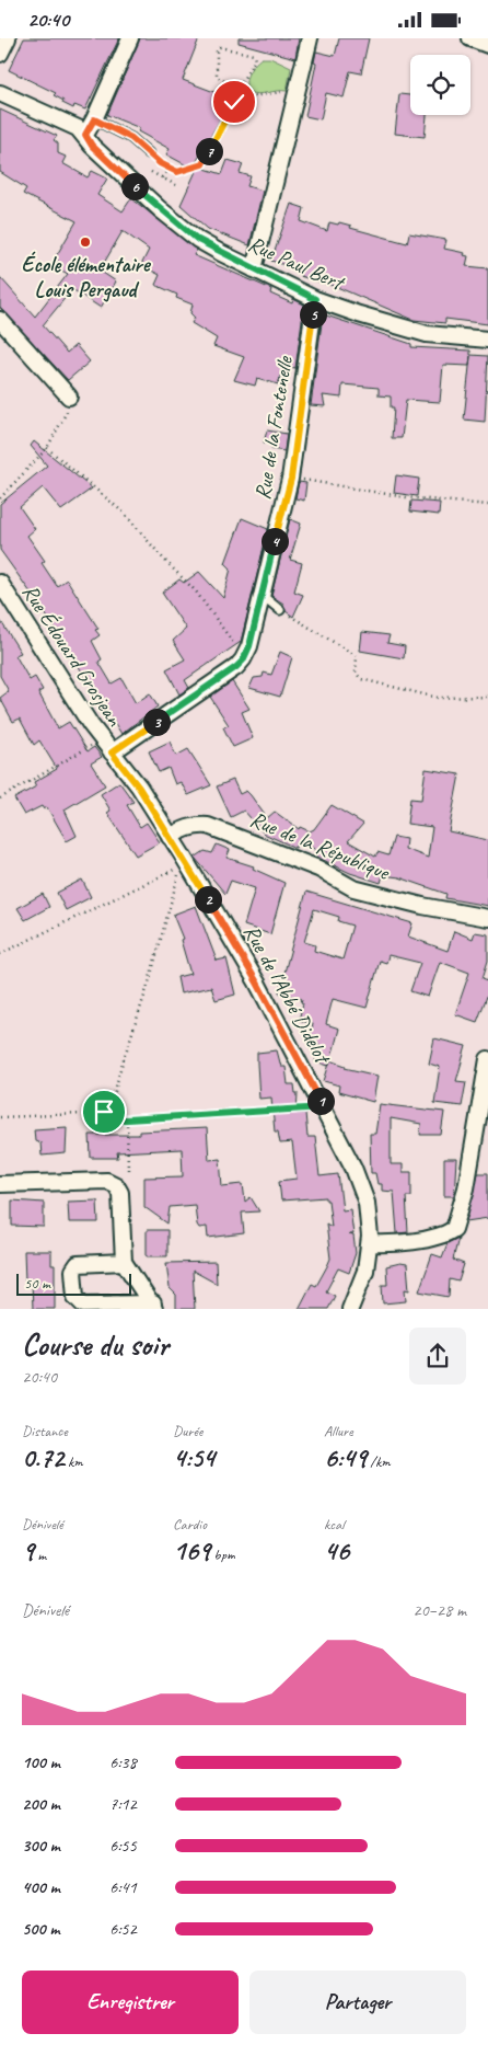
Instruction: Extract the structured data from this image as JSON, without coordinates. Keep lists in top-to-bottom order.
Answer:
{
  "streets": {
    "street": [
      "Rue Paul Bert",
      "Rue de la Fontenelle",
      "Rue Édouard Grosjean",
      "Rue de la République",
      "Rue de l'Abbé Didelot"
    ]
  },
  "crossings": [
    ["Rue Paul Bert", "Rue de la Fontenelle"],
    ["Rue Édouard Grosjean", "Rue de la République"],
    ["Rue Édouard Grosjean", "Rue de l'Abbé Didelot"]
  ],
  "places": ["École élémentaire Louis Pergaud"],
  "scale_bar": "50 m",
  "page": {
    "status": "20:40",
    "pins": [
      "7",
      "6",
      "5",
      "4",
      "3",
      "2",
      "1"
    ],
    "scale": "50 m",
    "heading": ["Course du soir", "20:40"],
    "stats": [
      ["Distance", "0.72 km"],
      ["Durée", "4:54"],
      ["Allure", "6:49 /km"],
      ["Dénivelé", "9 m"],
      ["Cardio", "169 bpm"],
      ["kcal", "46"]
    ],
    "chart": ["Dénivelé", "20–28 m"],
    "list": [
      {
        "name": "100 m",
        "note": "6:38"
      },
      {
        "name": "200 m",
        "note": "7:12"
      },
      {
        "name": "300 m",
        "note": "6:55"
      },
      {
        "name": "400 m",
        "note": "6:41"
      },
      {
        "name": "500 m",
        "note": "6:52"
      }
    ],
    "buttons": ["Enregistrer", "Partager"]
  }
}
